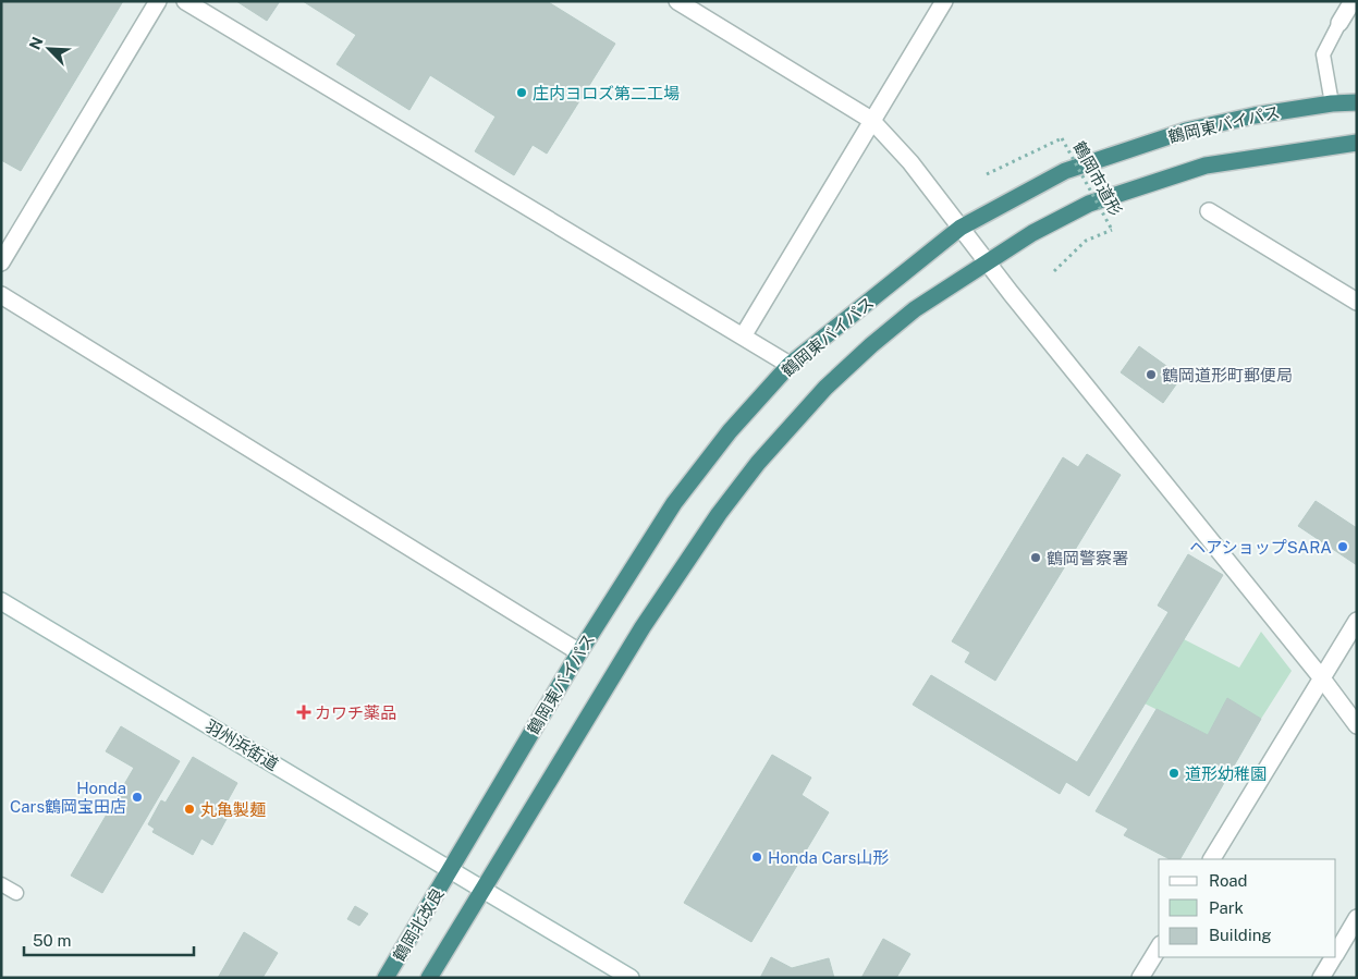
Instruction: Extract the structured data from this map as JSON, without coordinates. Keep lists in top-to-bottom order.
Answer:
{
  "streets": {
    "highway": ["鶴岡東バイパス", "鶴岡北改良"],
    "street": ["羽州浜街道"],
    "path": ["鶴岡市道形"]
  },
  "crossings": [
    ["鶴岡東バイパス", "羽州浜街道"],
    ["鶴岡東バイパス", "鶴岡北改良"],
    ["羽州浜街道", "鶴岡北改良"]
  ],
  "places": {
    "other": [
      "庄内ヨロズ第二工場",
      "鶴岡道形町郵便局",
      "ヘアショップSARA",
      "鶴岡警察署",
      "道形幼稚園",
      "Honda Cars鶴岡宝田店",
      "丸亀製麺",
      "Honda Cars山形"
    ],
    "health": ["カワチ薬品"]
  },
  "legend": ["Road", "Park", "Building"],
  "scale_bar": "50 m",
  "north": "top left"
}
